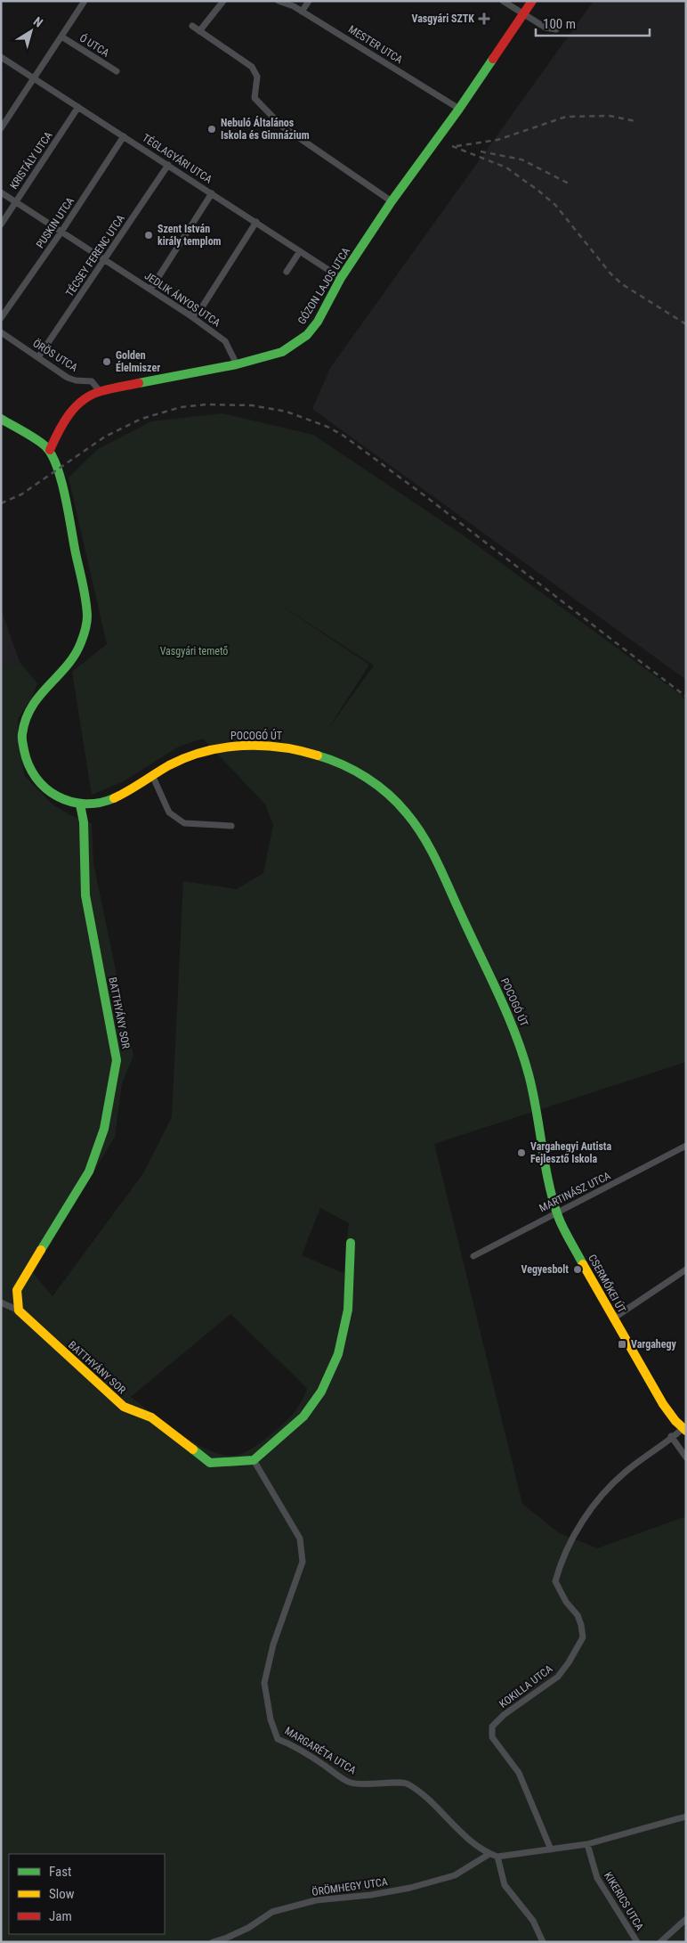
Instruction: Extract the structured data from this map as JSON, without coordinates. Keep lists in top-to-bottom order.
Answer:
{
  "streets": {
    "street": [
      "MESTER UTCA",
      "Ó UTCA",
      "TÉGLAGYÁRI UTCA",
      "KRISTÁLY UTCA",
      "PUSKIN UTCA",
      "TÉCSEY FERENC UTCA",
      "GÓZON LAJOS UTCA",
      "JEDLIK ÁNYOS UTCA",
      "ÖRÖS UTCA",
      "POCOGÓ ÚT",
      "BATTHYÁNY SOR",
      "MARTINÁSZ UTCA",
      "CSERMŐKEI ÚT",
      "KOKILLA UTCA",
      "MARGARÉTA UTCA",
      "ÖRÖMHEGY UTCA",
      "KIKERICS UTCA"
    ]
  },
  "crossings": [
    ["MESTER UTCA", "GÓZON LAJOS UTCA"],
    ["TÉGLAGYÁRI UTCA", "KRISTÁLY UTCA"],
    ["TÉGLAGYÁRI UTCA", "PUSKIN UTCA"],
    ["TÉGLAGYÁRI UTCA", "TÉCSEY FERENC UTCA"],
    ["TÉGLAGYÁRI UTCA", "GÓZON LAJOS UTCA"],
    ["KRISTÁLY UTCA", "JEDLIK ÁNYOS UTCA"],
    ["PUSKIN UTCA", "JEDLIK ÁNYOS UTCA"],
    ["TÉCSEY FERENC UTCA", "JEDLIK ÁNYOS UTCA"],
    ["TÉCSEY FERENC UTCA", "ÖRÖS UTCA"],
    ["GÓZON LAJOS UTCA", "JEDLIK ÁNYOS UTCA"],
    ["GÓZON LAJOS UTCA", "ÖRÖS UTCA"],
    ["GÓZON LAJOS UTCA", "POCOGÓ ÚT"],
    ["POCOGÓ ÚT", "BATTHYÁNY SOR"],
    ["POCOGÓ ÚT", "CSERMŐKEI ÚT"],
    ["BATTHYÁNY SOR", "MARGARÉTA UTCA"],
    ["MARTINÁSZ UTCA", "CSERMŐKEI ÚT"],
    ["CSERMŐKEI ÚT", "KOKILLA UTCA"],
    ["MARGARÉTA UTCA", "ÖRÖMHEGY UTCA"]
  ],
  "parks": ["Vasgyári temető"],
  "places": {
    "health": ["Vasgyári SZTK"],
    "other": [
      "Nebuló Általános Iskola és Gimnázium",
      "Szent István király templom",
      "Golden Élelmiszer",
      "Vargahegyi Autista Fejlesztő Iskola",
      "Vegyesbolt"
    ],
    "transit": ["Vargahegy"]
  },
  "legend": ["Fast", "Slow", "Jam"],
  "scale_bar": "100 m",
  "north": "top right"
}
